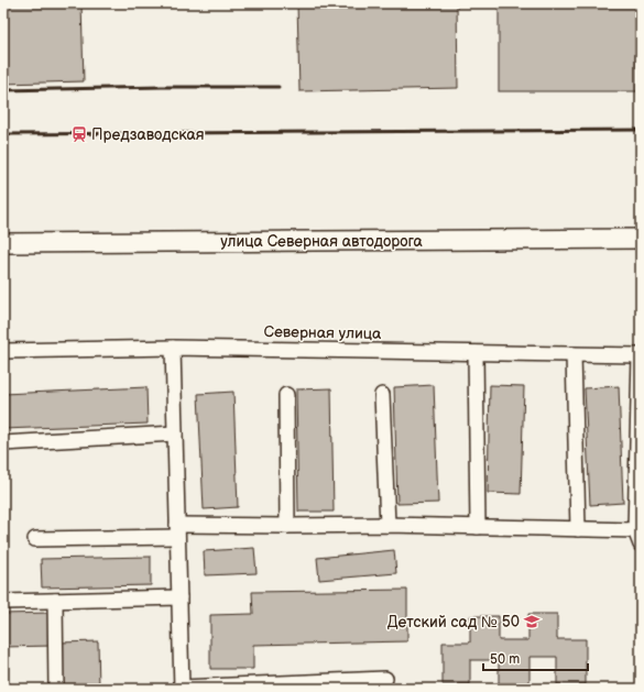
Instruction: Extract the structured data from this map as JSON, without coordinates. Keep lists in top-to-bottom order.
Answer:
{
  "streets": {
    "main road": ["улица Северная автодорога"],
    "street": ["Северная улица"]
  },
  "places": {
    "station": ["Предзаводская"],
    "school or university": ["Детский сад № 50"]
  },
  "scale_bar": "50 m"
}
